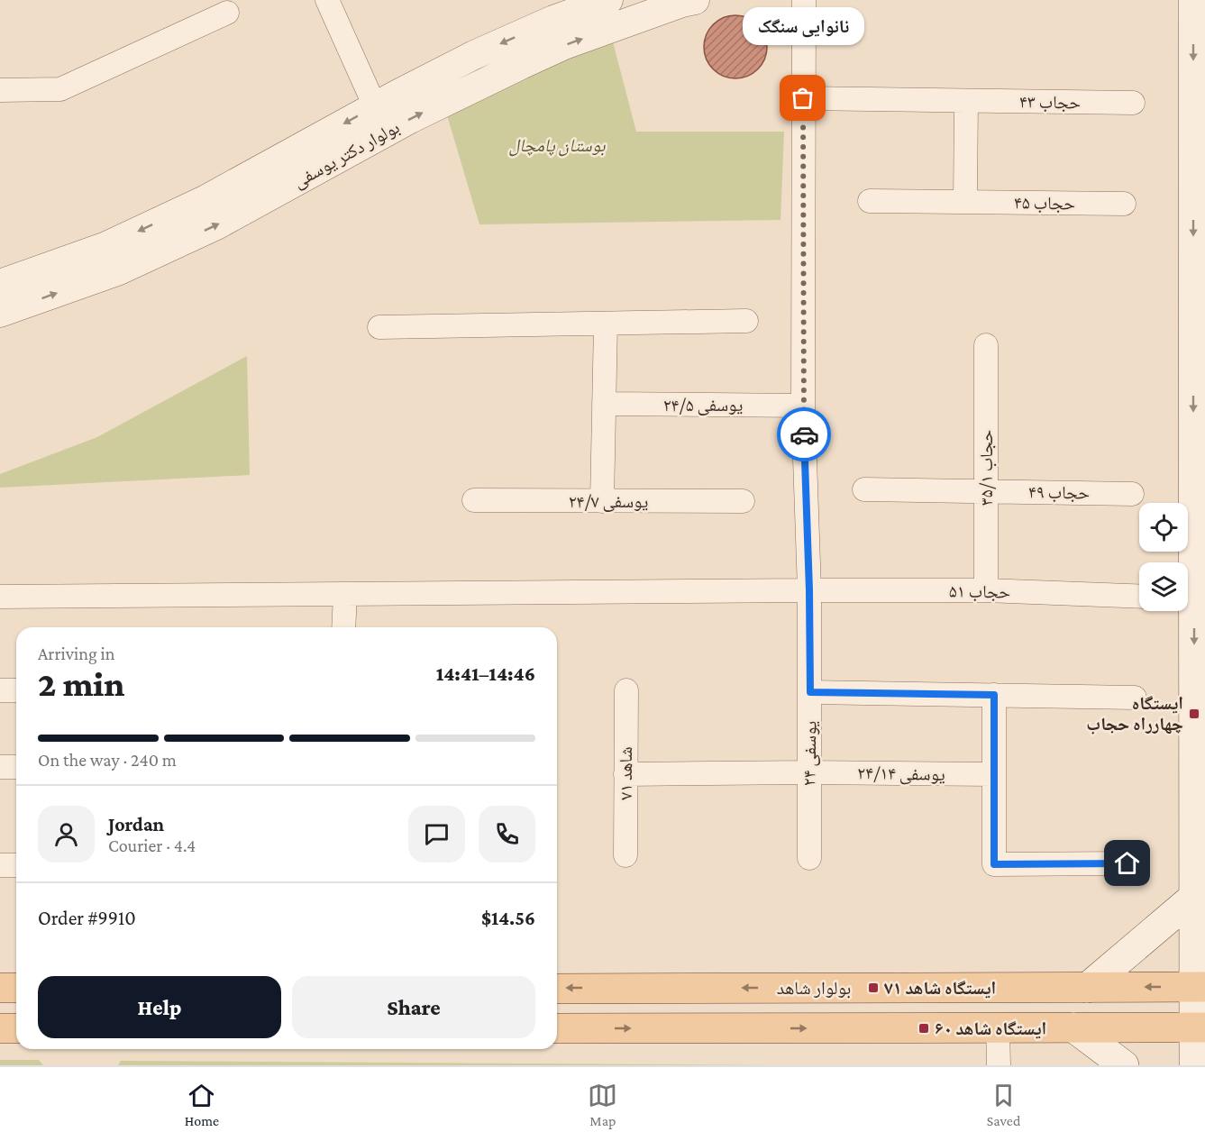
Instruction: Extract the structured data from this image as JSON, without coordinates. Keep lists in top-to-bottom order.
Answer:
{
  "streets": {
    "main road": ["بولوار شاهد"],
    "street": [
      "حجاب ۴۳",
      "بولوار دکتر یوسفی",
      "حجاب ۴۵",
      "یوسفی ۲۴/۵",
      "حجاب ۳۵/۱",
      "حجاب ۴۹",
      "یوسفی ۲۴/۷",
      "حجاب ۵۱",
      "یوسفی ۲۴",
      "شاهد ۷۱",
      "یوسفی ۲۴/۱۴"
    ]
  },
  "crossings": [
    ["حجاب ۴۳", "یوسفی ۲۴"],
    ["یوسفی ۲۴/۵", "یوسفی ۲۴"],
    ["حجاب ۳۵/۱", "حجاب ۴۹"],
    ["حجاب ۳۵/۱", "حجاب ۵۱"],
    ["حجاب ۵۱", "یوسفی ۲۴"],
    ["یوسفی ۲۴", "یوسفی ۲۴/۱۴"],
    ["شاهد ۷۱", "یوسفی ۲۴/۱۴"]
  ],
  "parks": ["بوستان پامچال"],
  "places": {
    "other": ["نانوایی سنگک"],
    "transit": ["ایستگاه چهارراه حجاب", "ایستگاه شاهد ۷۱", "ایستگاه شاهد ۶۰"]
  },
  "page": {
    "bubble": "نانوایی سنگک",
    "heading": ["2 min", "Arriving in", "14:41–14:46"],
    "panel": [
      "Jordan",
      "Courier · 4.4",
      "Order #9910",
      "$14.56"
    ],
    "bar": "On the way · 240 m",
    "buttons": ["Help", "Share"],
    "tabs": ["Home", "Map", "Saved"]
  }
}
